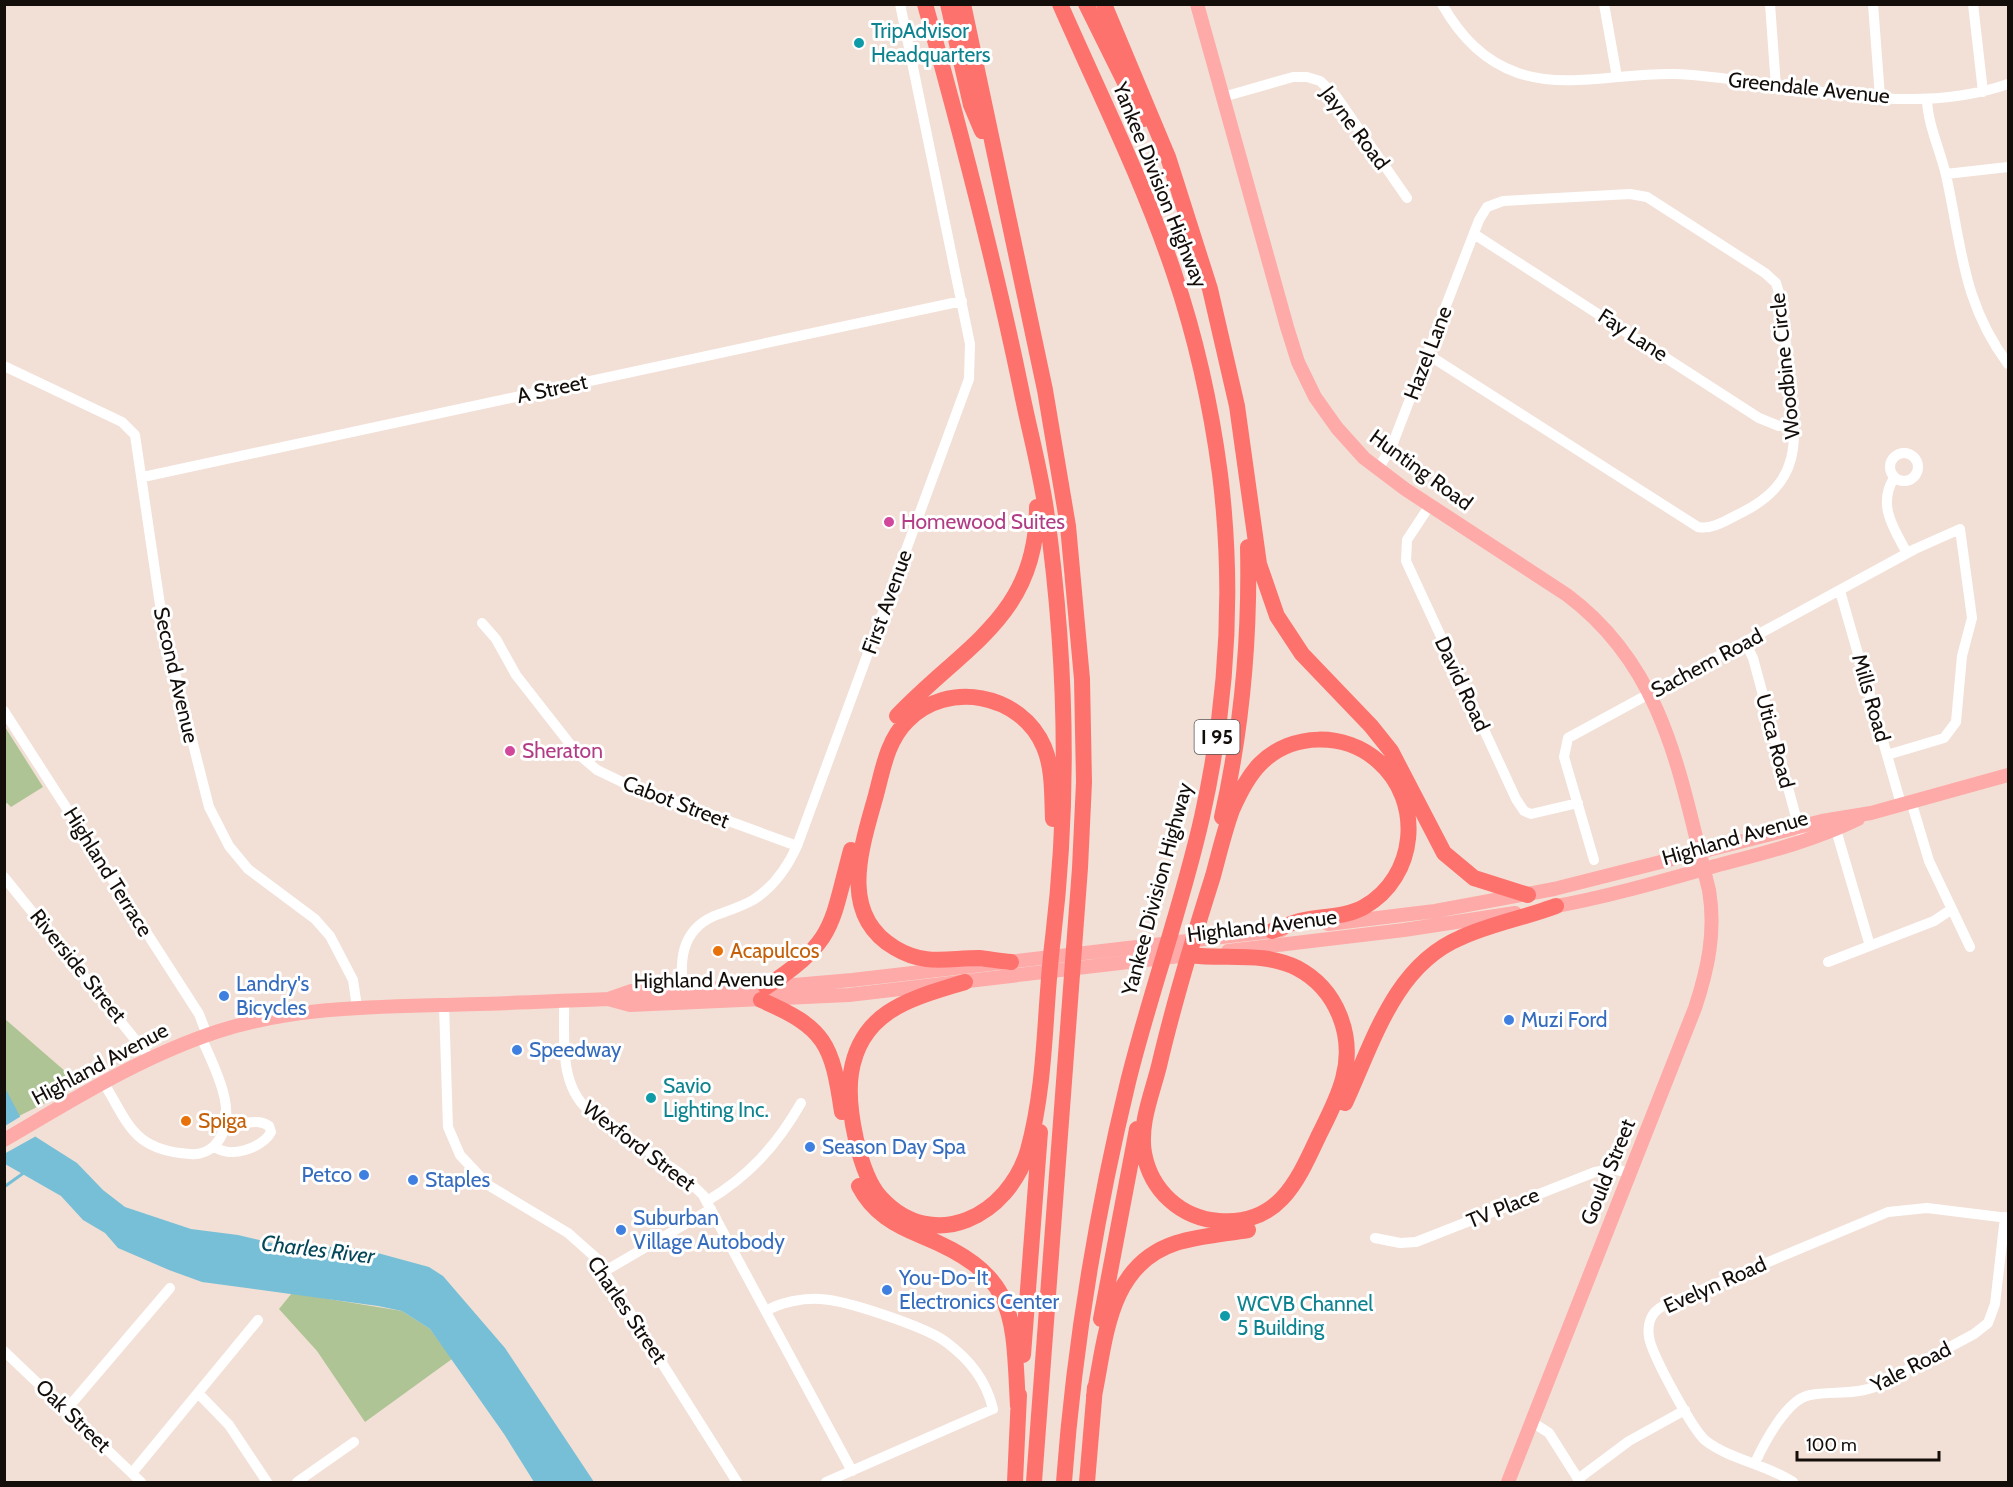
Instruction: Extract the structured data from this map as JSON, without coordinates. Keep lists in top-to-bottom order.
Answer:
{
  "streets": {
    "highway": ["Yankee Division Highway", "I 95"],
    "main road": ["Hunting Road", "Highland Avenue", "Gould Street"],
    "street": [
      "Greendale Avenue",
      "Jayne Road",
      "Fay Lane",
      "Hazel Lane",
      "Woodbine Circle",
      "A Street",
      "First Avenue",
      "Sachem Road",
      "Second Avenue",
      "David Road",
      "Mills Road",
      "Utica Road",
      "Cabot Street",
      "Highland Terrace",
      "Riverside Street",
      "Wexford Street",
      "TV Place",
      "Evelyn Road",
      "Charles Street",
      "Yale Road",
      "Oak Street"
    ]
  },
  "crossings": [
    ["Jayne Road", "Hunting Road"],
    ["Fay Lane", "Hazel Lane"],
    ["Fay Lane", "Woodbine Circle"],
    ["Hazel Lane", "Woodbine Circle"],
    ["Hazel Lane", "Hunting Road"],
    ["A Street", "First Avenue"],
    ["A Street", "Second Avenue"],
    ["Hunting Road", "Sachem Road"],
    ["Hunting Road", "David Road"],
    ["Hunting Road", "Highland Avenue"],
    ["Hunting Road", "Gould Street"],
    ["First Avenue", "Cabot Street"],
    ["First Avenue", "Highland Avenue"],
    ["Sachem Road", "David Road"],
    ["Sachem Road", "Mills Road"],
    ["Sachem Road", "Utica Road"],
    ["Second Avenue", "Highland Avenue"],
    ["Mills Road", "Highland Avenue"],
    ["Utica Road", "Highland Avenue"],
    ["Highland Avenue", "Highland Terrace"],
    ["Highland Avenue", "Riverside Street"],
    ["Highland Avenue", "Wexford Street"],
    ["Highland Avenue", "Gould Street"],
    ["Highland Avenue", "Charles Street"],
    ["Gould Street", "TV Place"],
    ["Evelyn Road", "Yale Road"]
  ],
  "water": ["Charles River"],
  "places": [
    "TripAdvisor Headquarters",
    "Homewood Suites",
    "Sheraton",
    "Acapulcos",
    "Landry's Bicycles",
    "Muzi Ford",
    "Speedway",
    "Savio Lighting Inc.",
    "Spiga",
    "Season Day Spa",
    "Petco",
    "Staples",
    "Suburban Village Autobody",
    "You-Do-It Electronics Center",
    "WCVB Channel 5 Building"
  ],
  "scale_bar": "100 m"
}
